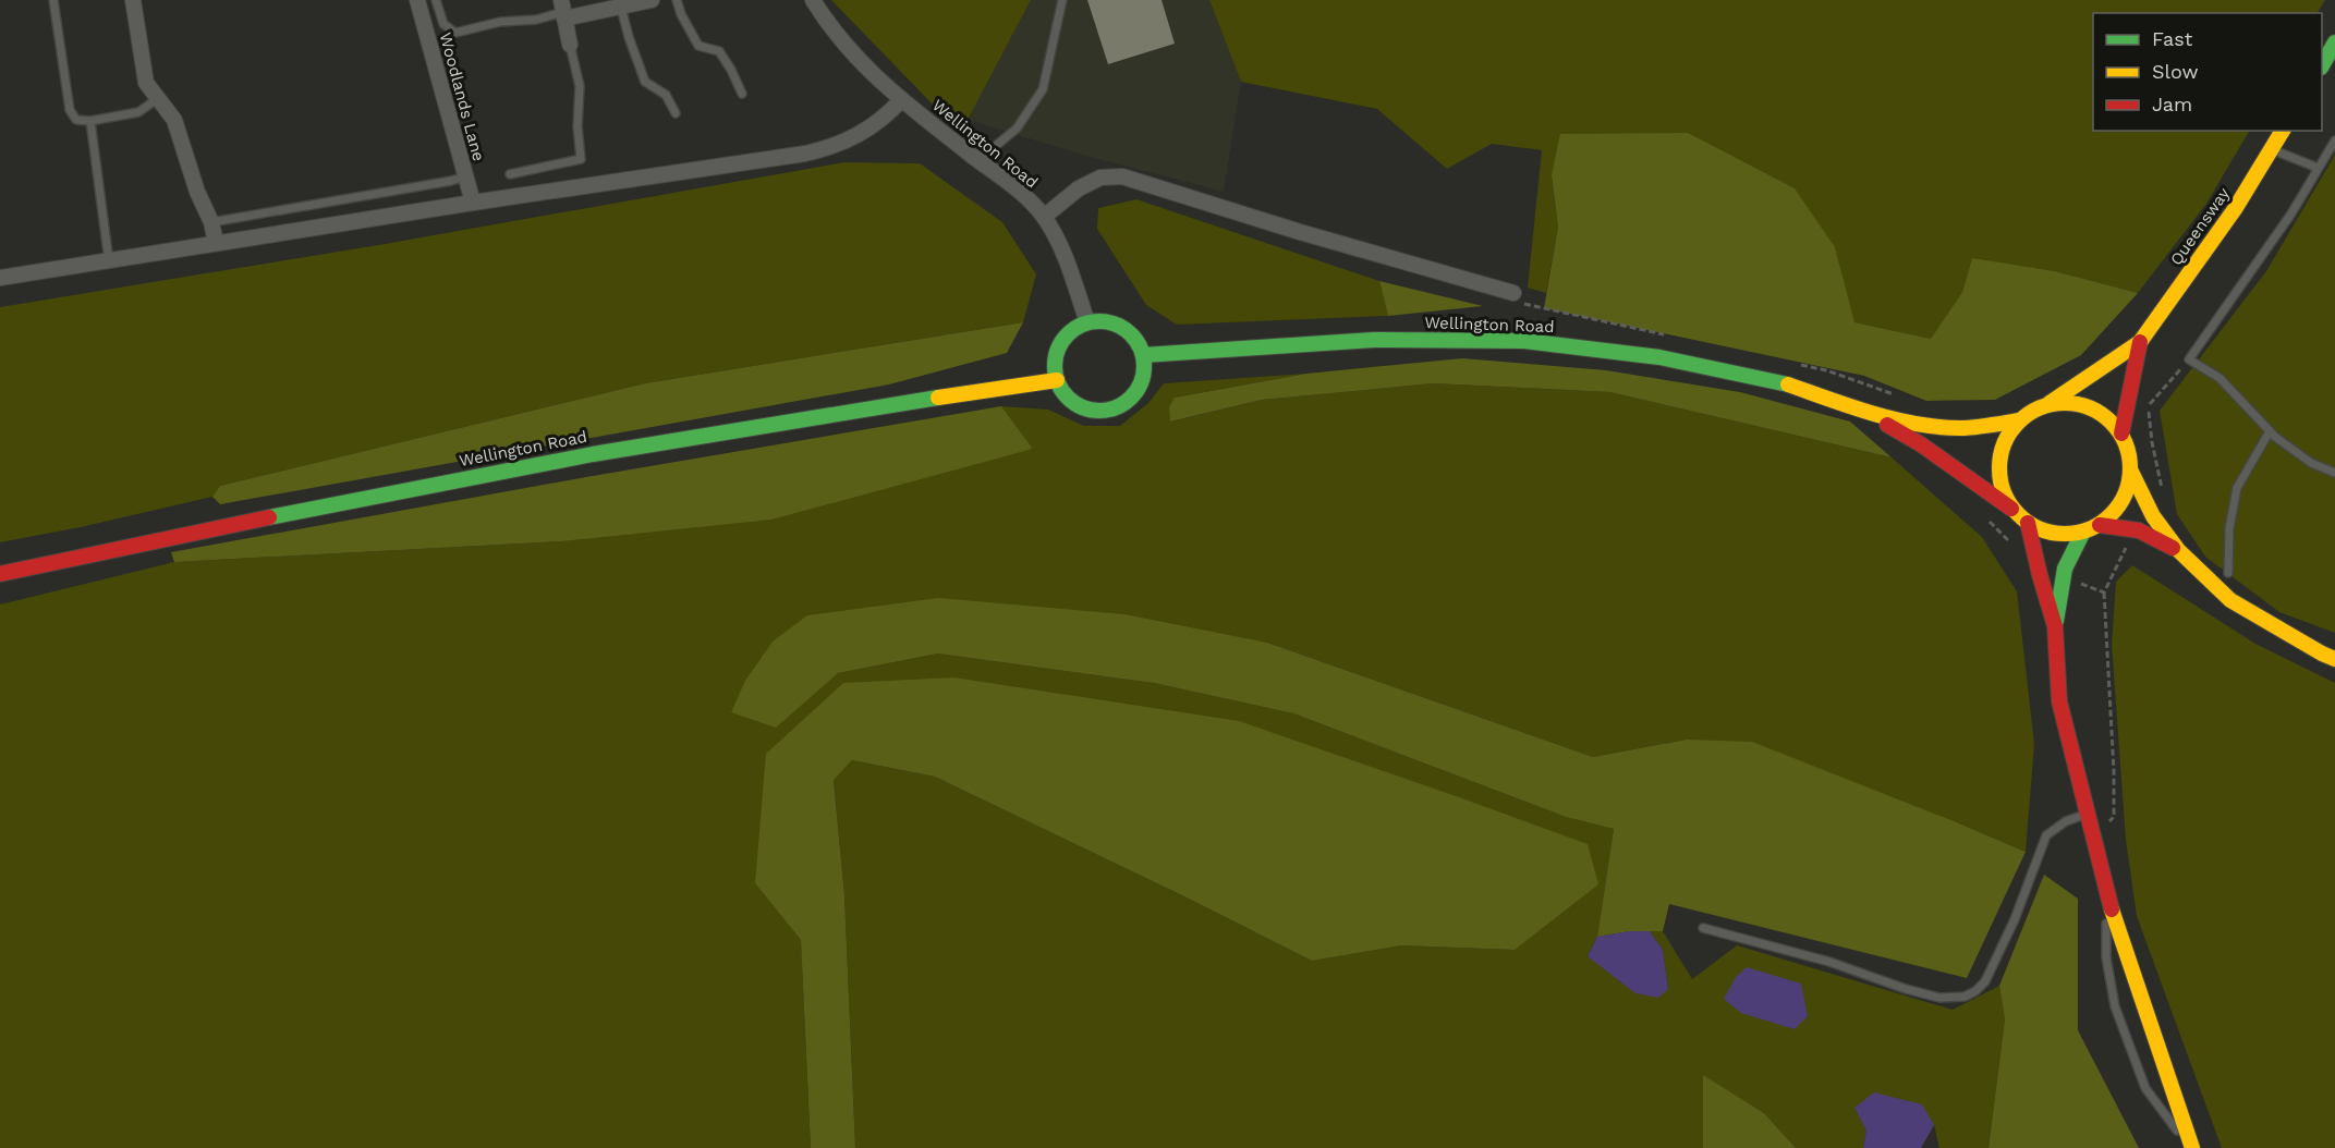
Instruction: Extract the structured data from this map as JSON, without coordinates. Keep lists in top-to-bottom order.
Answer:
{
  "streets": {
    "main road": ["Wellington Road", "Queensway"],
    "street": ["Woodlands Lane"]
  },
  "crossings": [
    ["Wellington Road", "Queensway"]
  ],
  "legend": ["Fast", "Slow", "Jam"]
}
